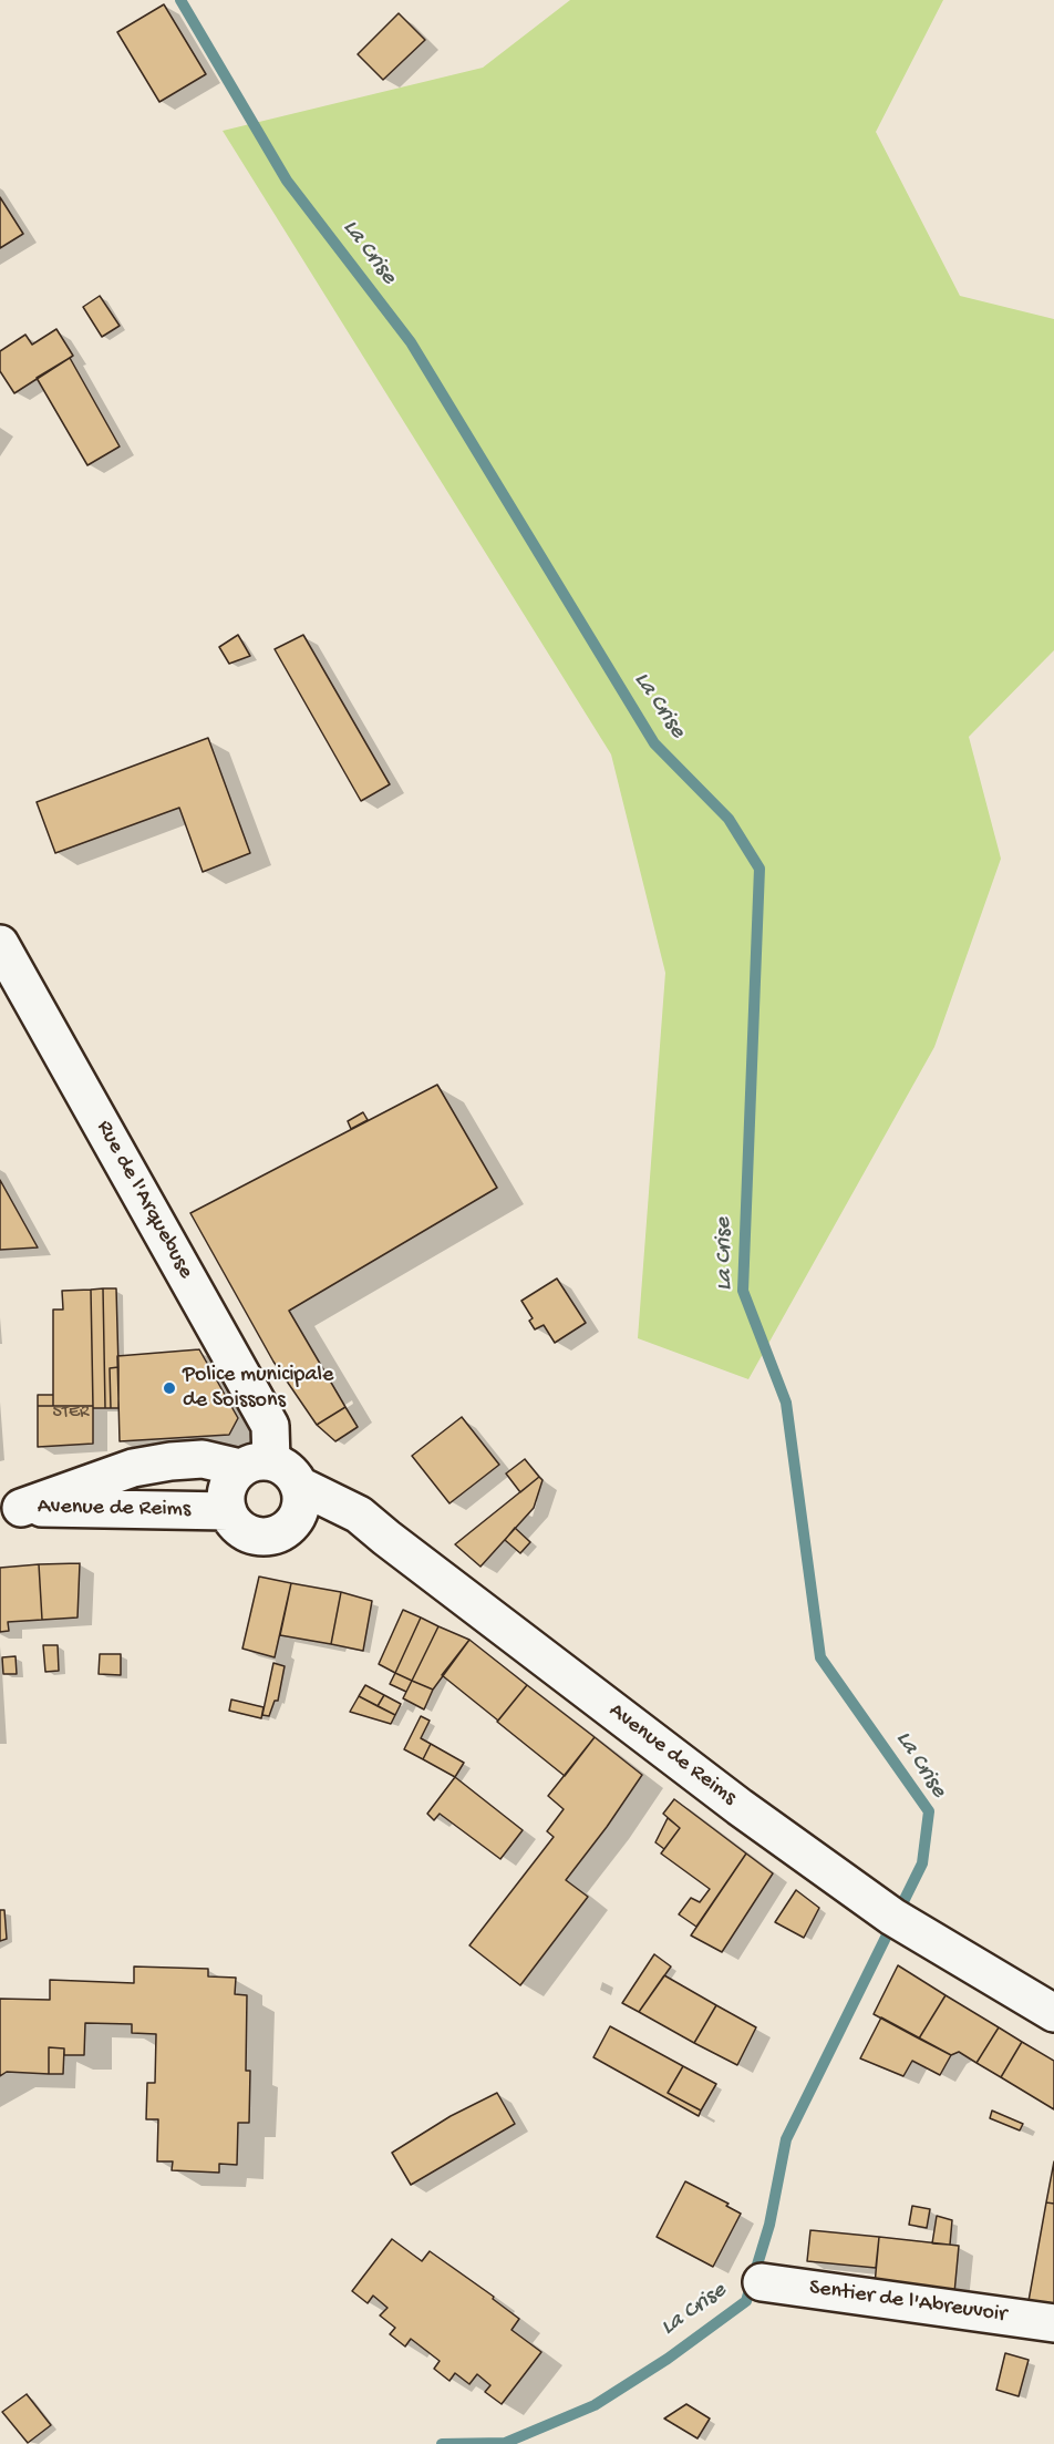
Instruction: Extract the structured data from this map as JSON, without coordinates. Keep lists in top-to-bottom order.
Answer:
{
  "streets": {
    "main road": ["Rue de l'Arquebuse", "Avenue de Reims", "Sentier de l'Abreuvoir"]
  },
  "crossings": [
    ["Rue de l'Arquebuse", "Avenue de Reims"]
  ],
  "water": ["La Crise"],
  "places": ["Police municipale de Soissons"],
  "house_numbers": ["5TER"]
}
